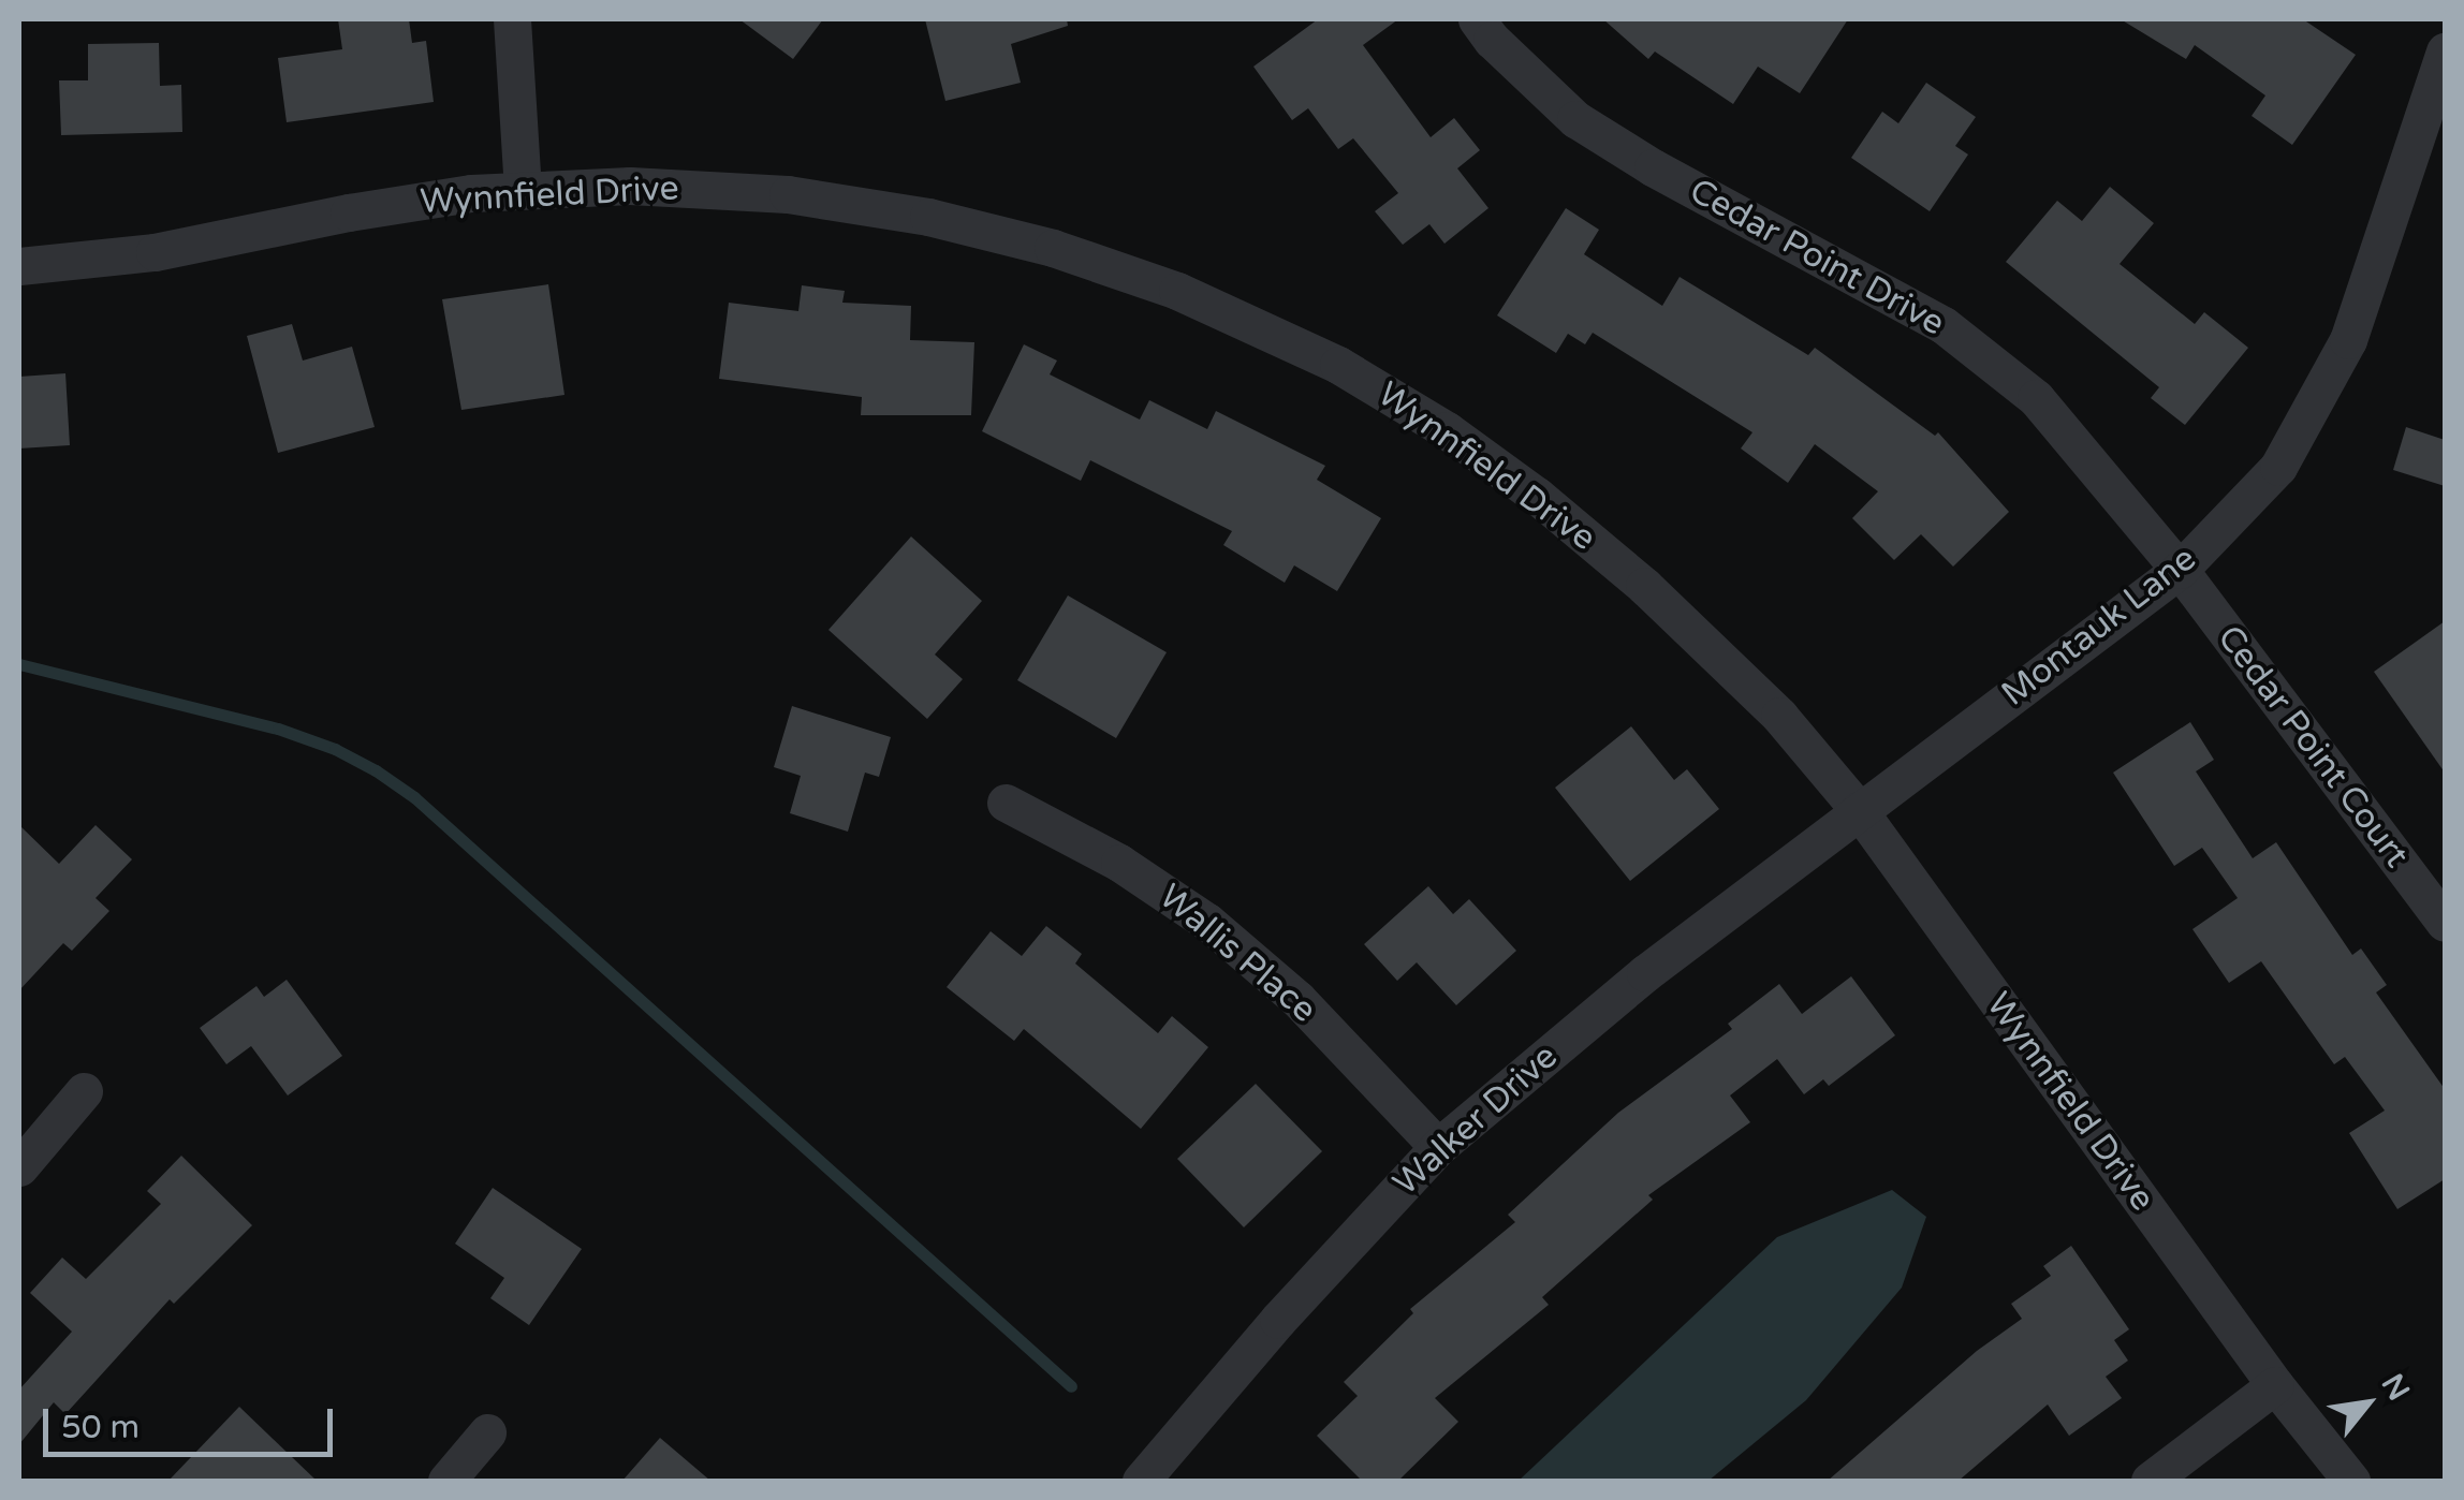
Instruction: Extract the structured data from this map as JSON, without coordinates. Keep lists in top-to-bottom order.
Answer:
{
  "streets": {
    "street": [
      "Wynnfield Drive",
      "Cedar Point Drive",
      "Montauk Lane",
      "Cedar Point Court",
      "Wallis Place",
      "Walker Drive"
    ]
  },
  "crossings": [
    ["Wynnfield Drive", "Montauk Lane"],
    ["Wynnfield Drive", "Walker Drive"],
    ["Cedar Point Drive", "Montauk Lane"],
    ["Cedar Point Drive", "Cedar Point Court"],
    ["Montauk Lane", "Cedar Point Court"],
    ["Montauk Lane", "Walker Drive"],
    ["Wallis Place", "Walker Drive"]
  ],
  "scale_bar": "50 m",
  "north": "top right"
}
